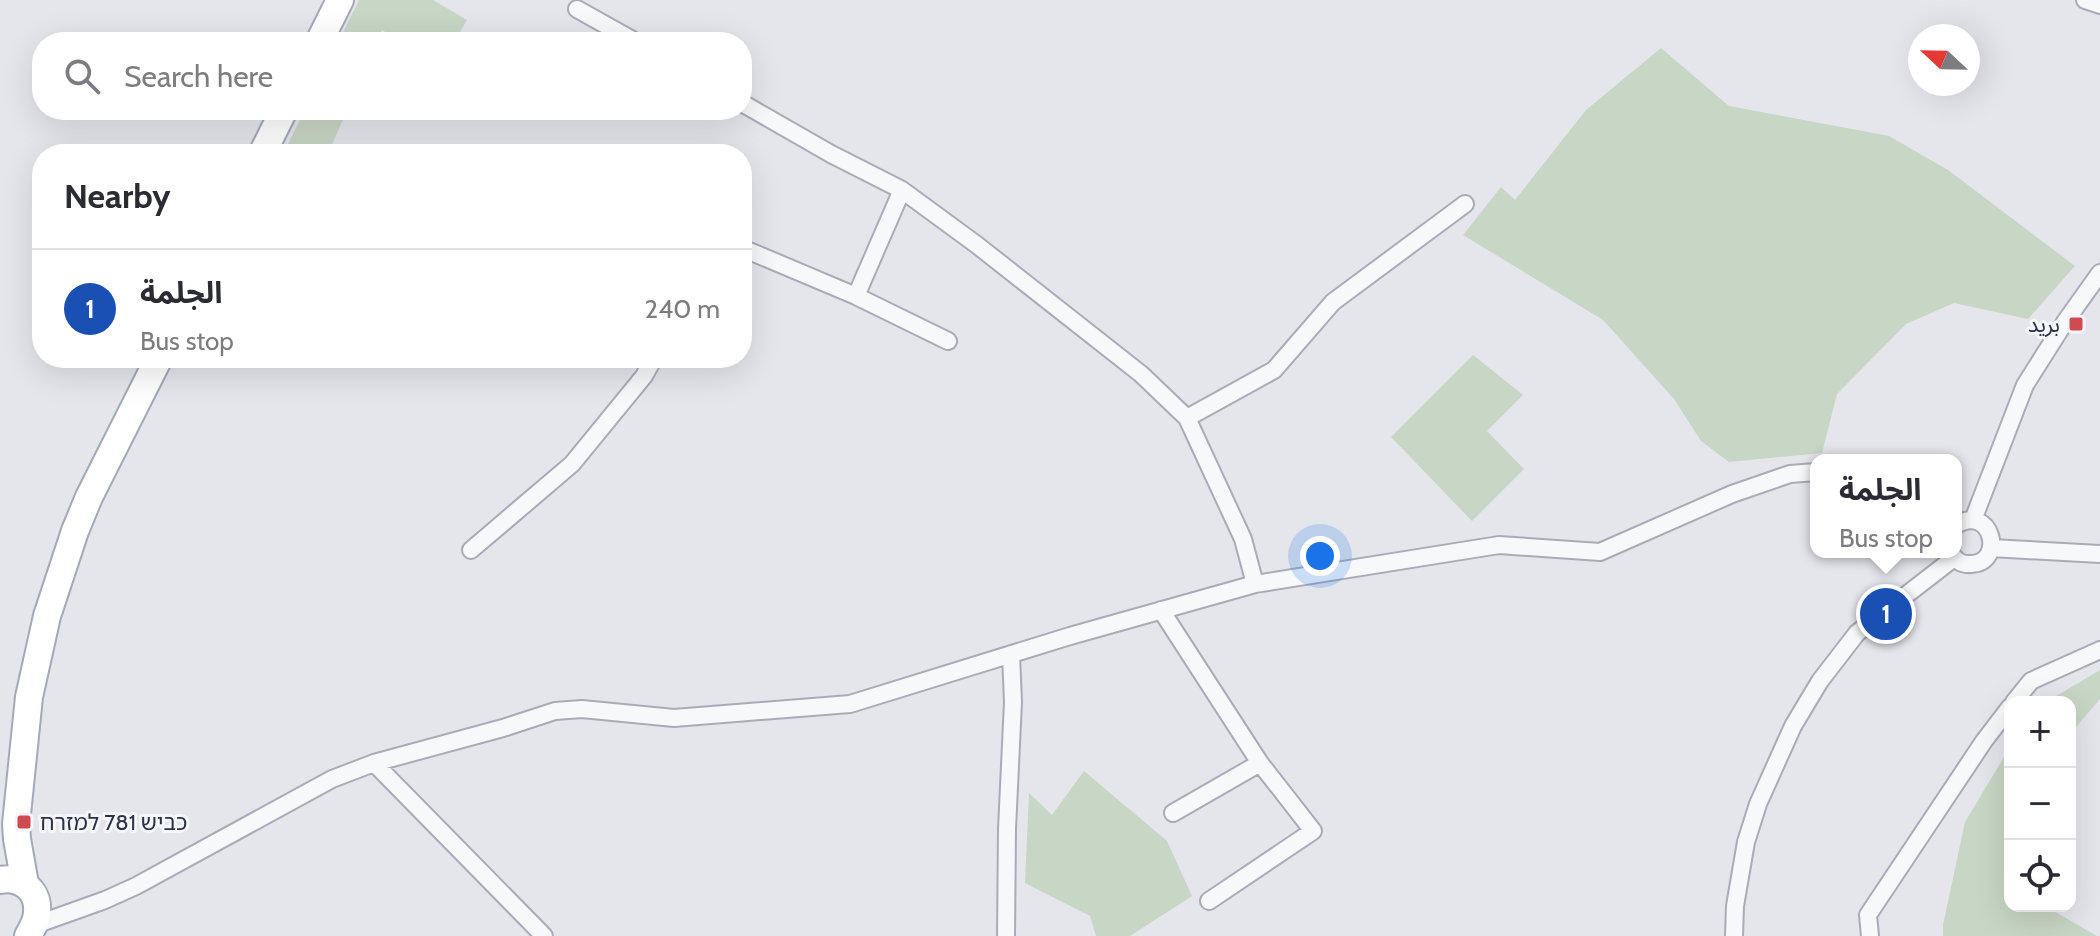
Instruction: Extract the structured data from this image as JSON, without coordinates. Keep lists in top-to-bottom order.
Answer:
{
  "places": {
    "transit": ["بريد", "כביש 781 למזרח"]
  },
  "north": "left",
  "page": {
    "search": "Search here",
    "heading": "Nearby",
    "list": [
      {
        "mark": "1",
        "name": "الجلمة",
        "note": "Bus stop",
        "value": "240 m"
      }
    ],
    "popup": ["الجلمة", "Bus stop"],
    "pins": "1",
    "map_buttons": ["+", "−"]
  }
}
